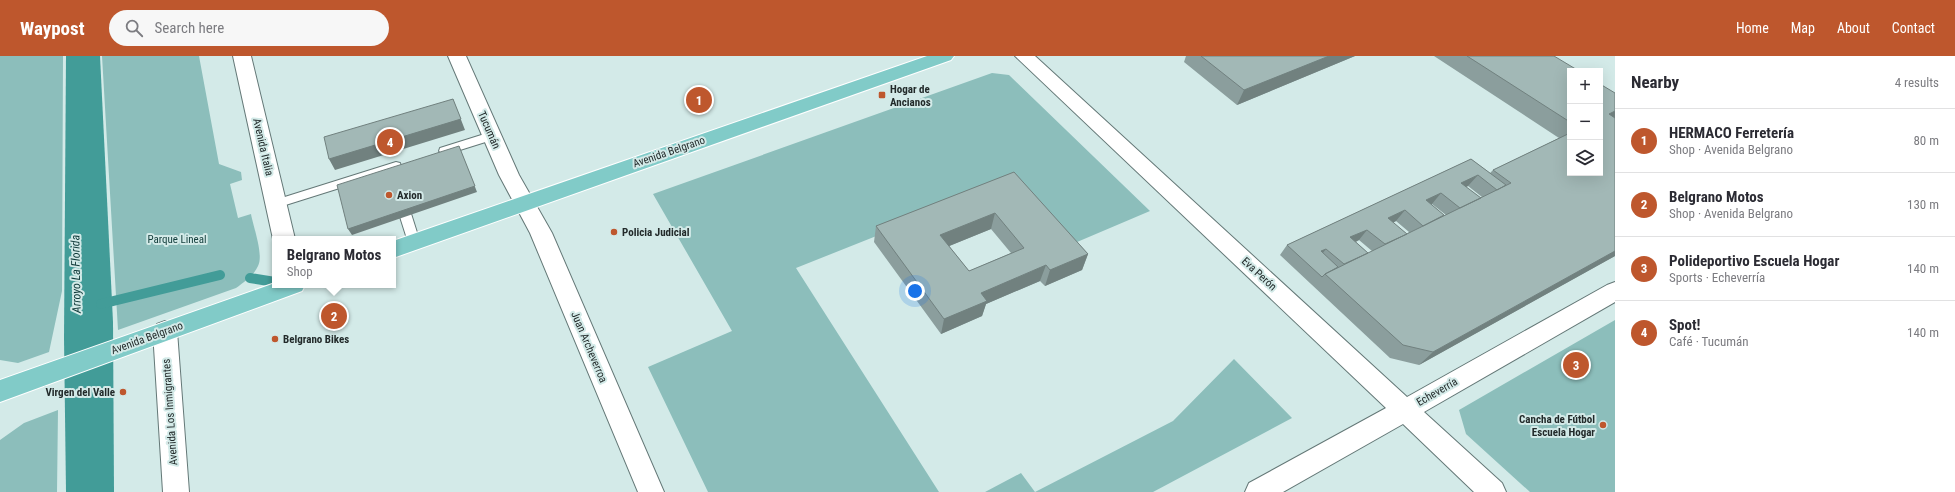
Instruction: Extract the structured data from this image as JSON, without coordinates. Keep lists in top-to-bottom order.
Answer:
{
  "streets": {
    "main road": ["Avenida Belgrano"],
    "street": [
      "Tucumán",
      "Avenida Italia",
      "Eva Perón",
      "Juan Archeverroa",
      "Echeverría",
      "Avenida Los Inmigrantes"
    ]
  },
  "crossings": [
    ["Tucumán", "Avenida Belgrano"],
    ["Tucumán", "Juan Archeverroa"],
    ["Avenida Belgrano", "Juan Archeverroa"],
    ["Avenida Belgrano", "Avenida Los Inmigrantes"],
    ["Eva Perón", "Echeverría"]
  ],
  "water": ["Arroyo La Florida"],
  "parks": ["Parque Lineal"],
  "places": {
    "transit": ["Hogar de Ancianos"],
    "other": [
      "Axion",
      "Policia Judicial",
      "Belgrano Bikes",
      "Virgen del Valle",
      "Cancha de Fútbol Escuela Hogar"
    ]
  },
  "page": {
    "header": "Waypost",
    "search": "Search here",
    "nav": [
      "Home",
      "Map",
      "About",
      "Contact"
    ],
    "heading": ["Nearby", "4 results"],
    "map_buttons": ["+", "−"],
    "pins": [
      "1",
      "4",
      "2",
      "3"
    ],
    "list": [
      {
        "mark": "1",
        "name": "HERMACO Ferretería",
        "note": "Shop · Avenida Belgrano",
        "value": "80 m"
      },
      {
        "mark": "2",
        "name": "Belgrano Motos",
        "note": "Shop · Avenida Belgrano",
        "value": "130 m"
      },
      {
        "mark": "3",
        "name": "Polideportivo Escuela Hogar",
        "note": "Sports · Echeverría",
        "value": "140 m"
      },
      {
        "mark": "4",
        "name": "Spot!",
        "note": "Café · Tucumán",
        "value": "140 m"
      }
    ],
    "popup": ["Belgrano Motos", "Shop"]
  }
}
